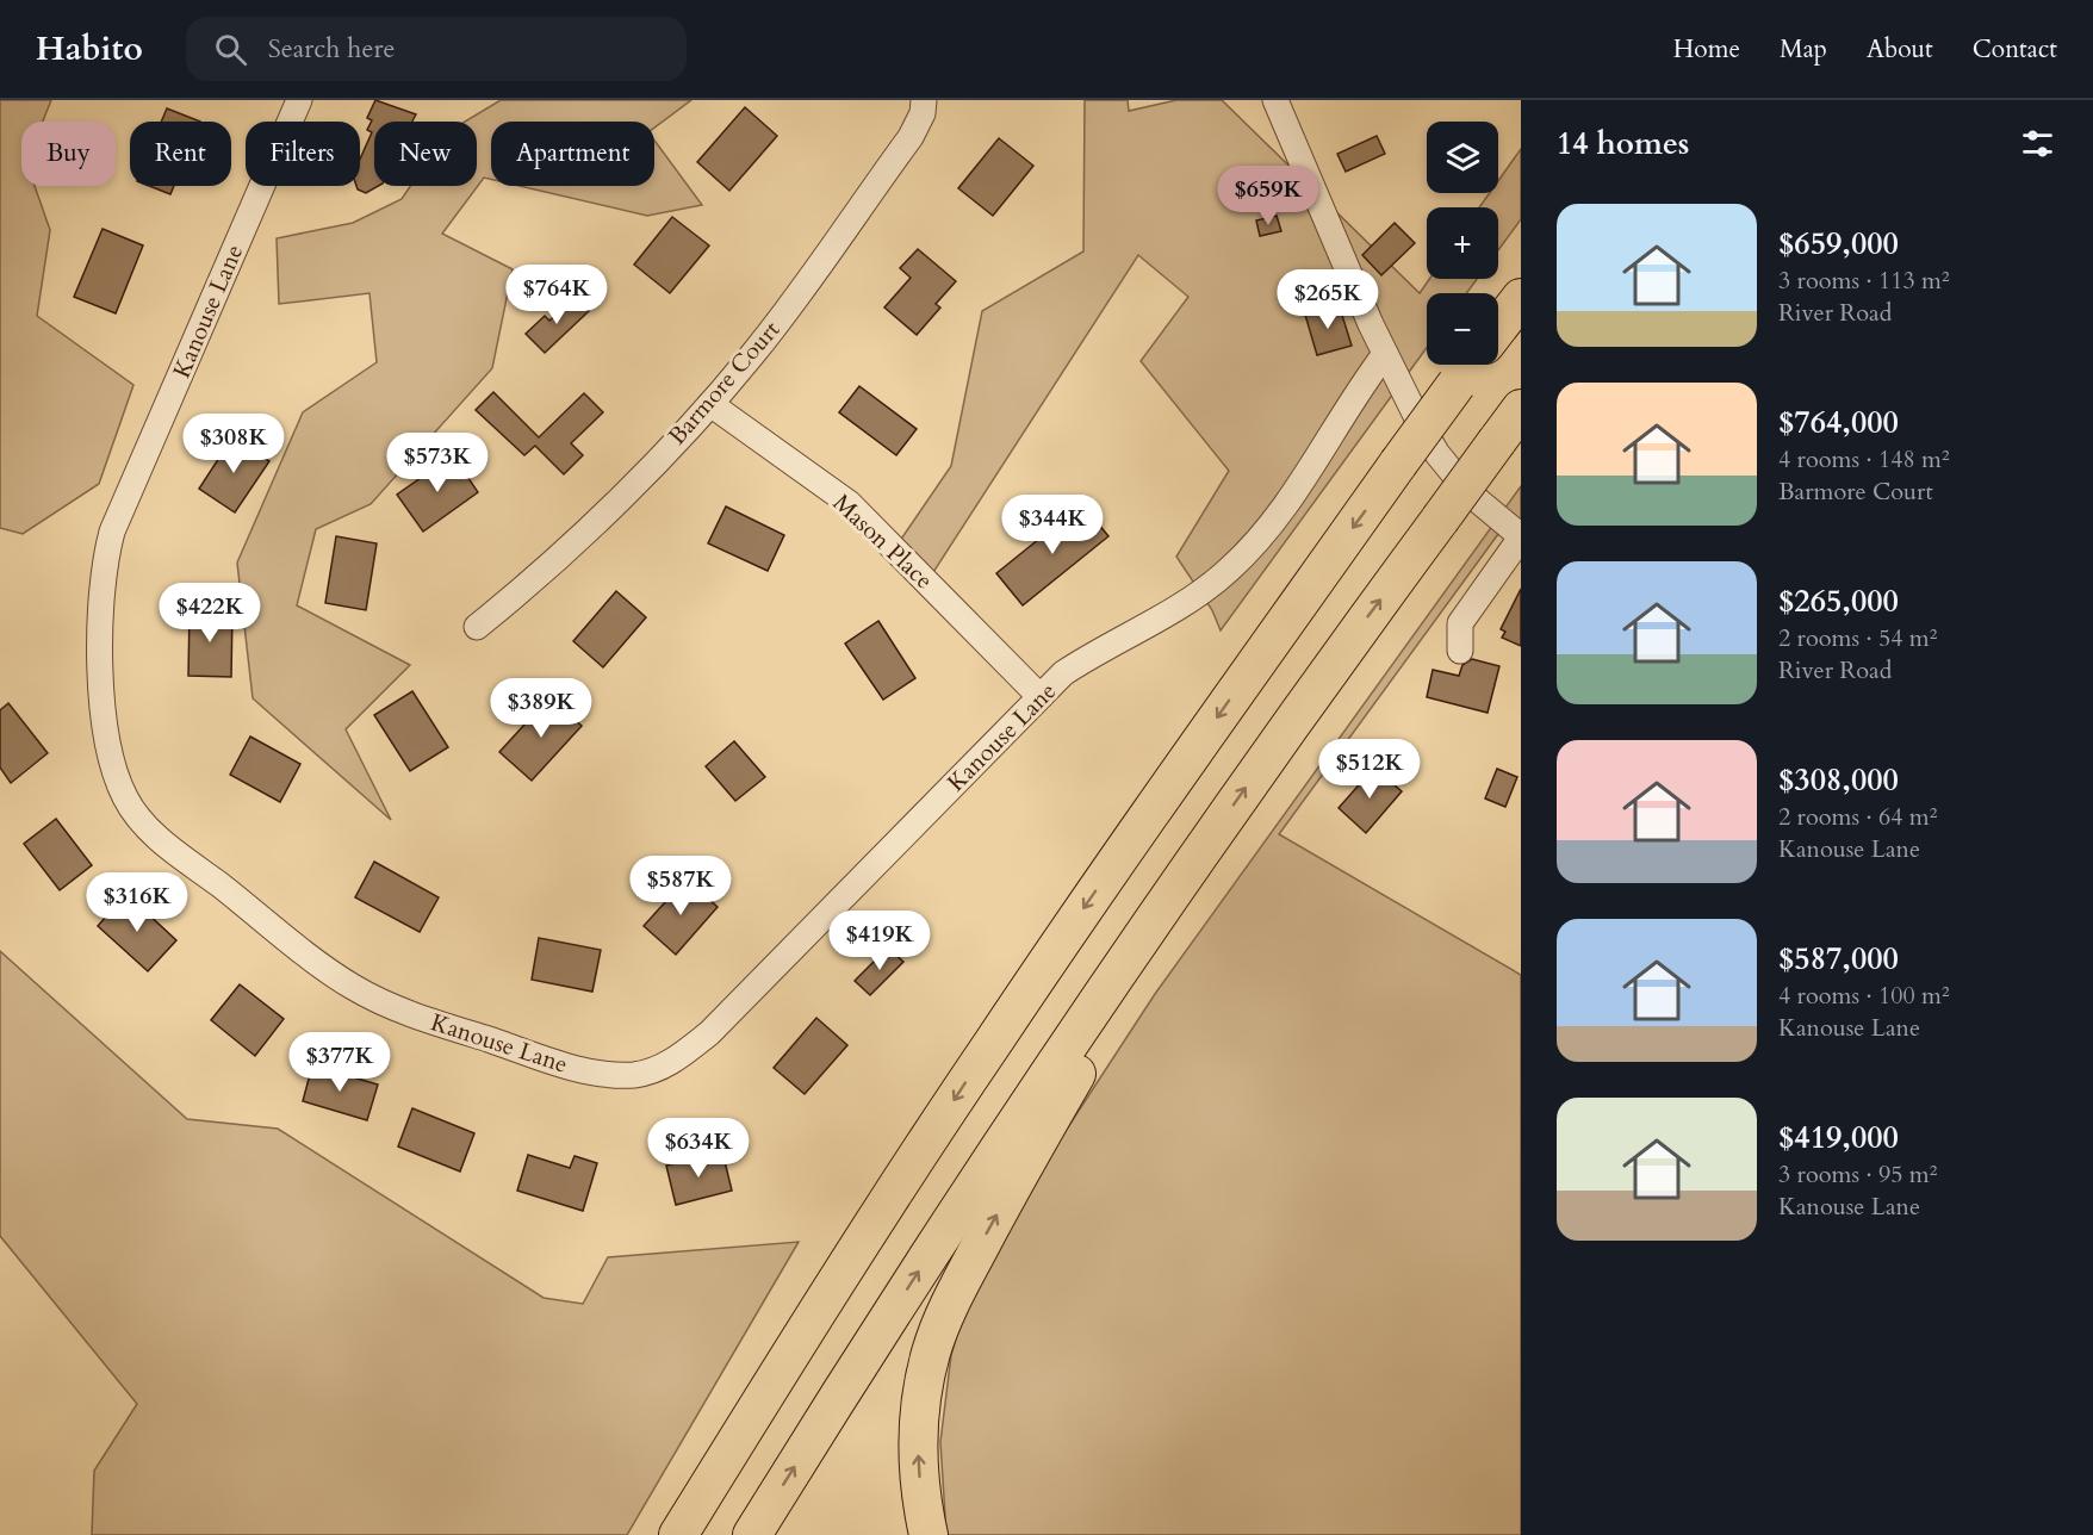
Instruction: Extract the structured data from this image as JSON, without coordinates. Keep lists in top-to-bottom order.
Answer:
{
  "streets": {
    "street": ["Kanouse Lane", "Barmore Court", "Mason Place"]
  },
  "crossings": [
    ["Kanouse Lane", "Mason Place"],
    ["Barmore Court", "Mason Place"]
  ],
  "page": {
    "header": "Habito",
    "search": "Search here",
    "nav": [
      "Home",
      "Map",
      "About",
      "Contact"
    ],
    "heading": "14 homes",
    "map_buttons": ["+", "−"],
    "chip": [
      "Buy",
      "Rent",
      "Filters",
      "New",
      "Apartment"
    ],
    "price": [
      "$659K",
      "$764K",
      "$265K",
      "$308K",
      "$573K",
      "$344K",
      "$422K",
      "$389K",
      "$512K",
      "$587K",
      "$316K",
      "$419K",
      "$377K",
      "$634K"
    ],
    "list": [
      {
        "name": "$659,000",
        "note": "3 rooms · 113 m² · River Road"
      },
      {
        "name": "$764,000",
        "note": "4 rooms · 148 m² · Barmore Court"
      },
      {
        "name": "$265,000",
        "note": "2 rooms · 54 m² · River Road"
      },
      {
        "name": "$308,000",
        "note": "2 rooms · 64 m² · Kanouse Lane"
      },
      {
        "name": "$587,000",
        "note": "4 rooms · 100 m² · Kanouse Lane"
      },
      {
        "name": "$419,000",
        "note": "3 rooms · 95 m² · Kanouse Lane"
      }
    ]
  }
}
